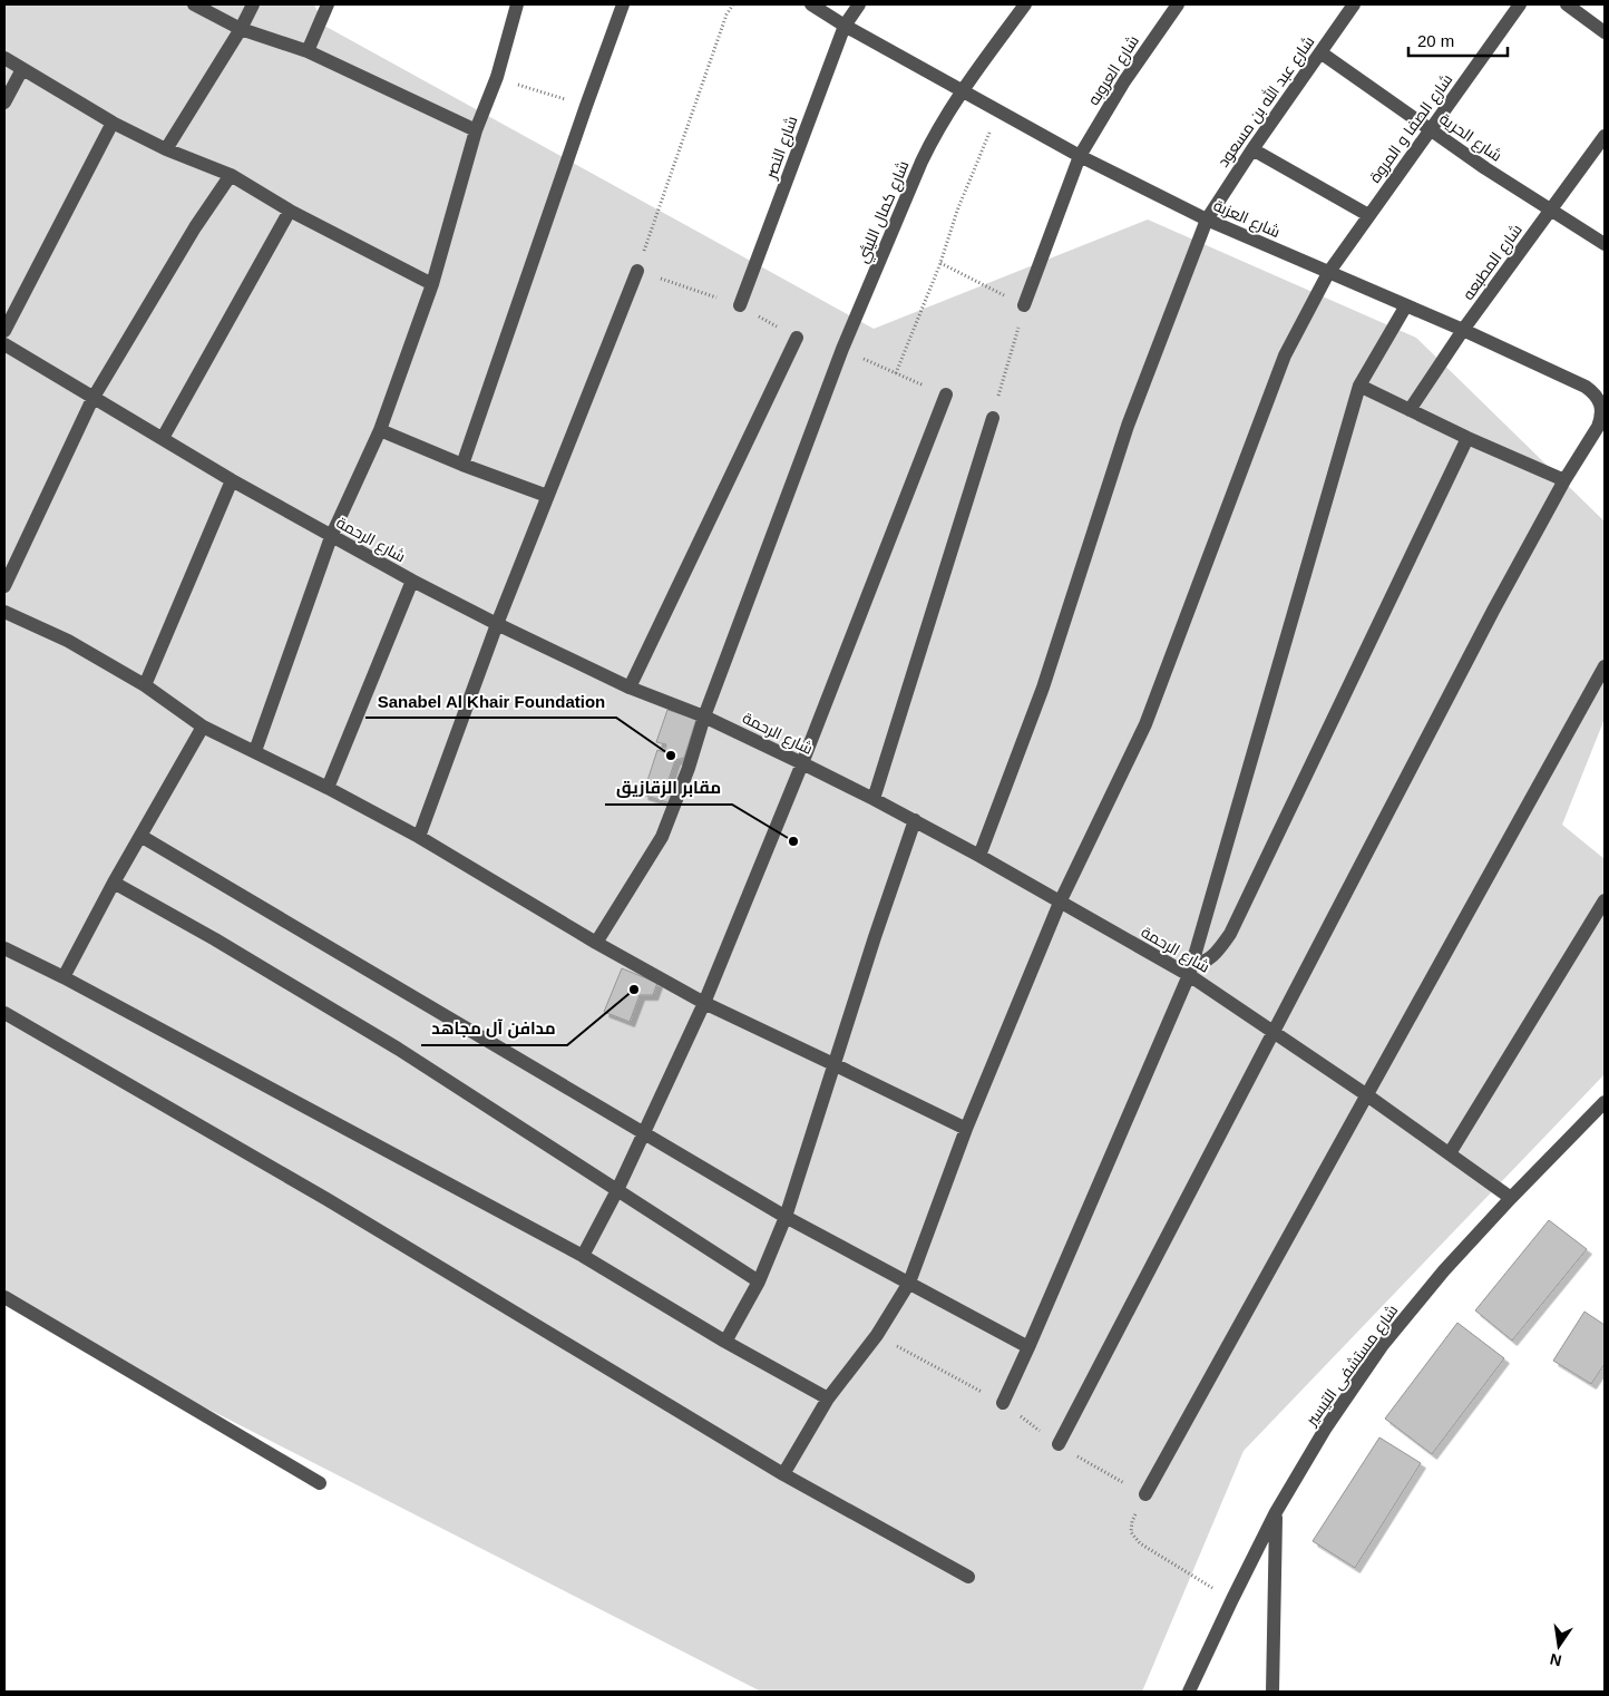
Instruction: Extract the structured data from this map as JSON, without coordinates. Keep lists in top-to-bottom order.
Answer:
{
  "streets": {
    "street": [
      "شارع العروبه",
      "شارع عبد الله بن مسعود",
      "شارع الصفا و المروة",
      "شارع الحرية",
      "شارع النصر",
      "شارع كمال الليثي",
      "شارع العزبة",
      "شارع المطبعه",
      "شارع الرحمة",
      "شارع مستشفى التيسير"
    ]
  },
  "crossings": [
    ["شارع العروبه", "شارع العزبة"],
    ["شارع عبد الله بن مسعود", "شارع الحرية"],
    ["شارع عبد الله بن مسعود", "شارع العزبة"],
    ["شارع عبد الله بن مسعود", "شارع الرحمة"],
    ["شارع الصفا و المروة", "شارع الحرية"],
    ["شارع الصفا و المروة", "شارع العزبة"],
    ["شارع الصفا و المروة", "شارع الرحمة"],
    ["شارع الحرية", "شارع المطبعه"],
    ["شارع النصر", "شارع العزبة"],
    ["شارع كمال الليثي", "شارع العزبة"],
    ["شارع كمال الليثي", "شارع الرحمة"],
    ["شارع العزبة", "شارع المطبعه"],
    ["شارع العزبة", "شارع الرحمة"],
    ["شارع الرحمة", "شارع مستشفى التيسير"]
  ],
  "places": ["Sanabel Al Khair Foundation", "مقابر الزقازيق", "مدافن آل مجاهد"],
  "scale_bar": "20 m",
  "north": "bottom"
}
